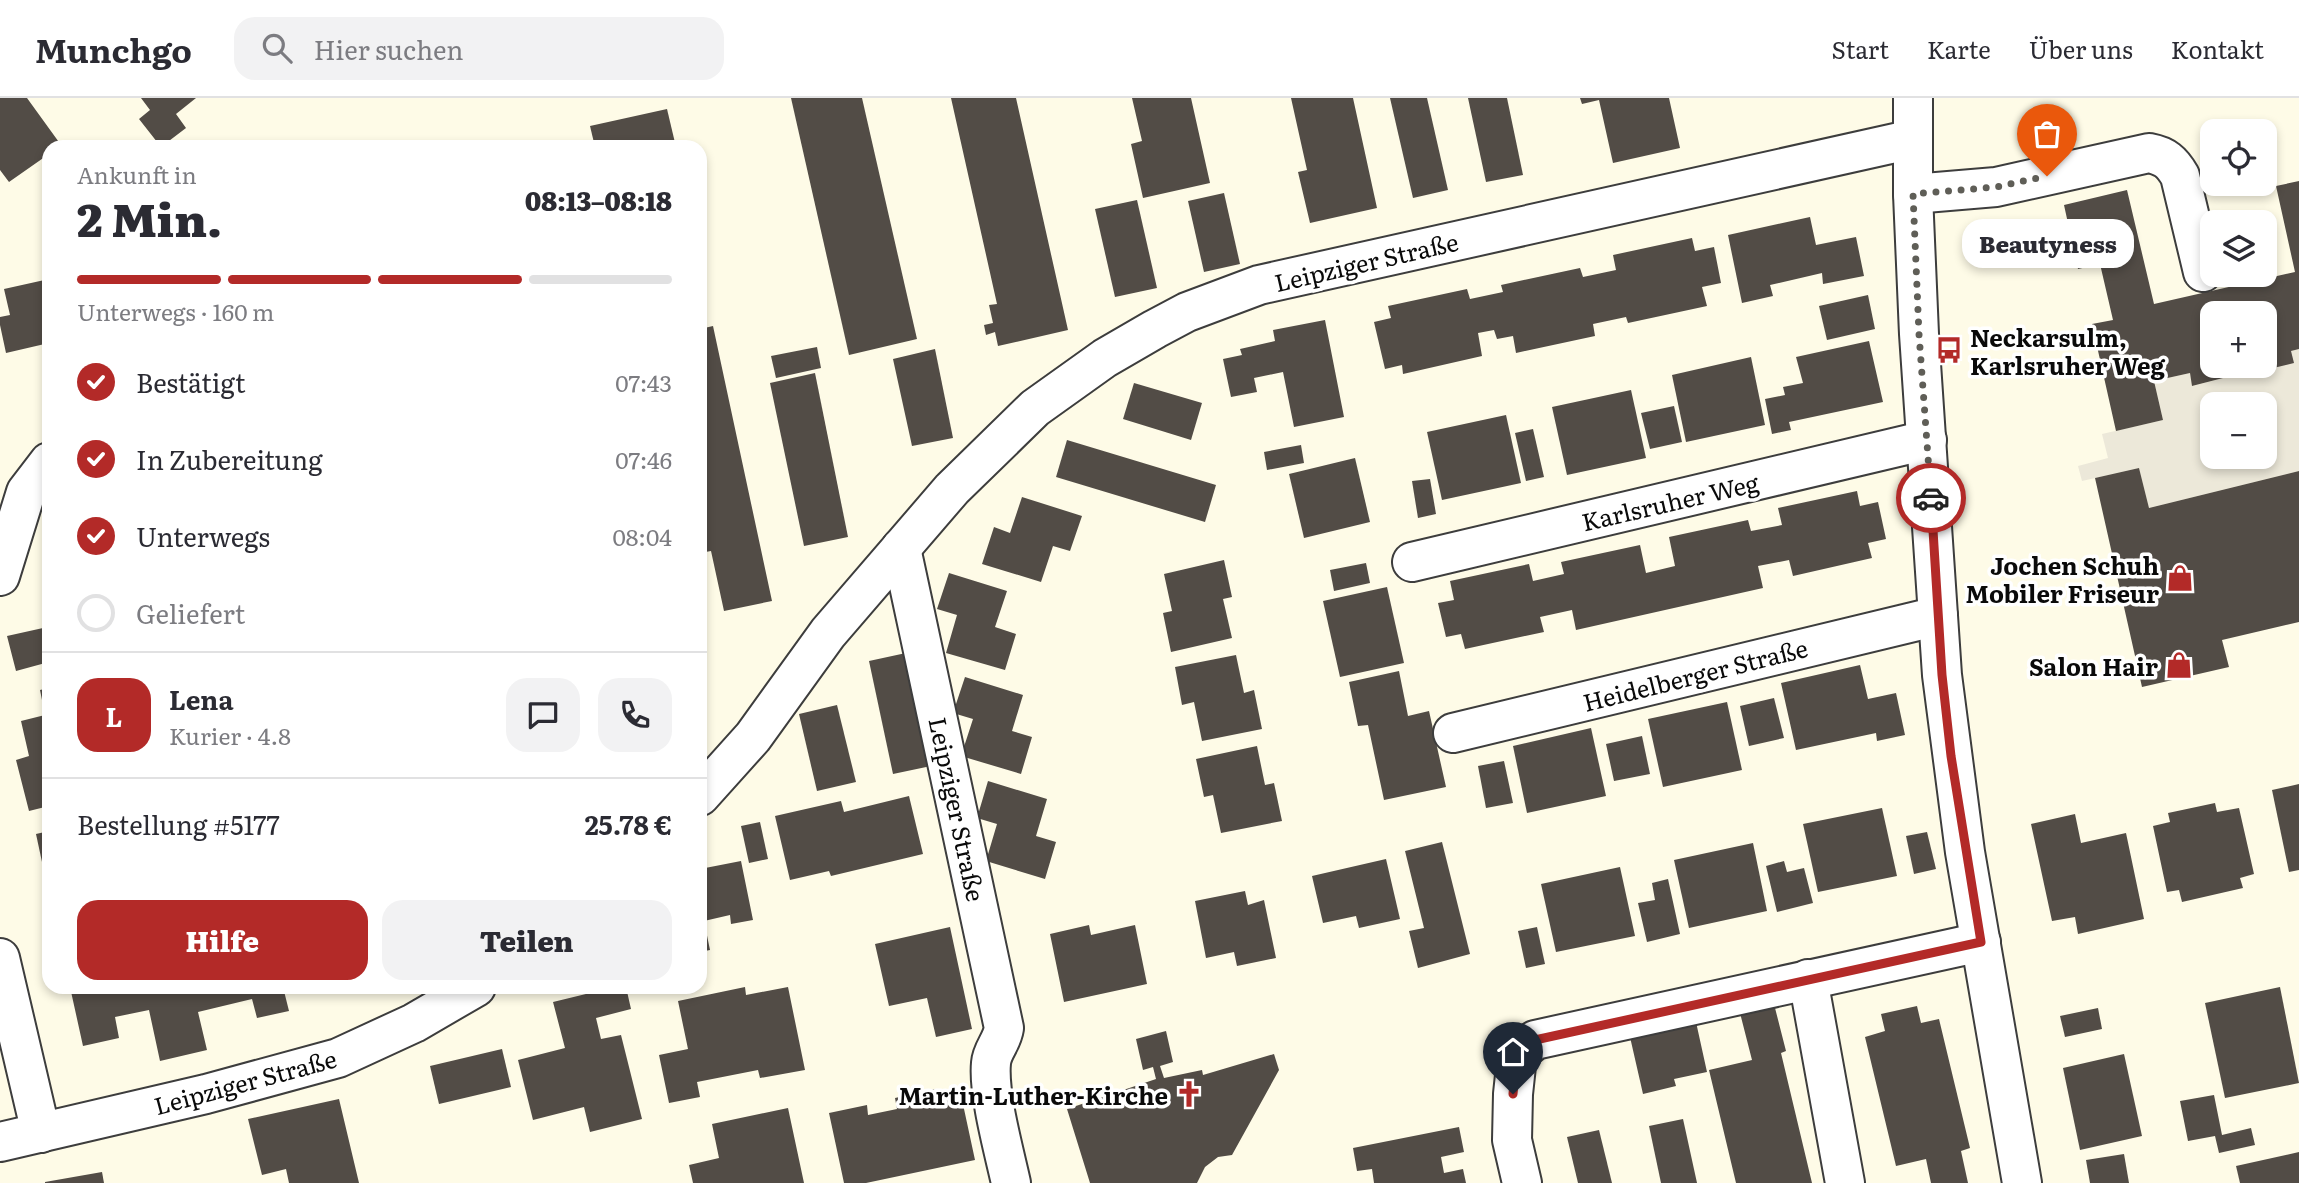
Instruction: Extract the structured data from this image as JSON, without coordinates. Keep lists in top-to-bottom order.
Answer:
{
  "streets": {
    "street": ["Leipziger Straße", "Karlsruher Weg", "Heidelberger Straße"]
  },
  "places": {
    "other": ["Beautyness"],
    "bus stop": ["Neckarsulm, Karlsruher Weg"],
    "shop": ["Jochen Schuh Mobiler Friseur", "Salon Hair"],
    "church": ["Martin-Luther-Kirche"]
  },
  "page": {
    "header": "Munchgo",
    "search": "Hier suchen",
    "nav": [
      "Start",
      "Karte",
      "Über uns",
      "Kontakt"
    ],
    "map_buttons": ["+", "−"],
    "heading": ["2 Min.", "Ankunft in", "08:13–08:18"],
    "panel": [
      "Lena",
      "Kurier · 4.8",
      "Bestellung #5177",
      "25.78 €"
    ],
    "bubble": "Beautyness",
    "bar": "Unterwegs · 160 m",
    "list": [
      ["Bestätigt", "07:43"],
      ["In Zubereitung", "07:46"],
      ["Unterwegs", "08:04"],
      "Geliefert"
    ],
    "round": "L",
    "buttons": ["Hilfe", "Teilen"]
  }
}
